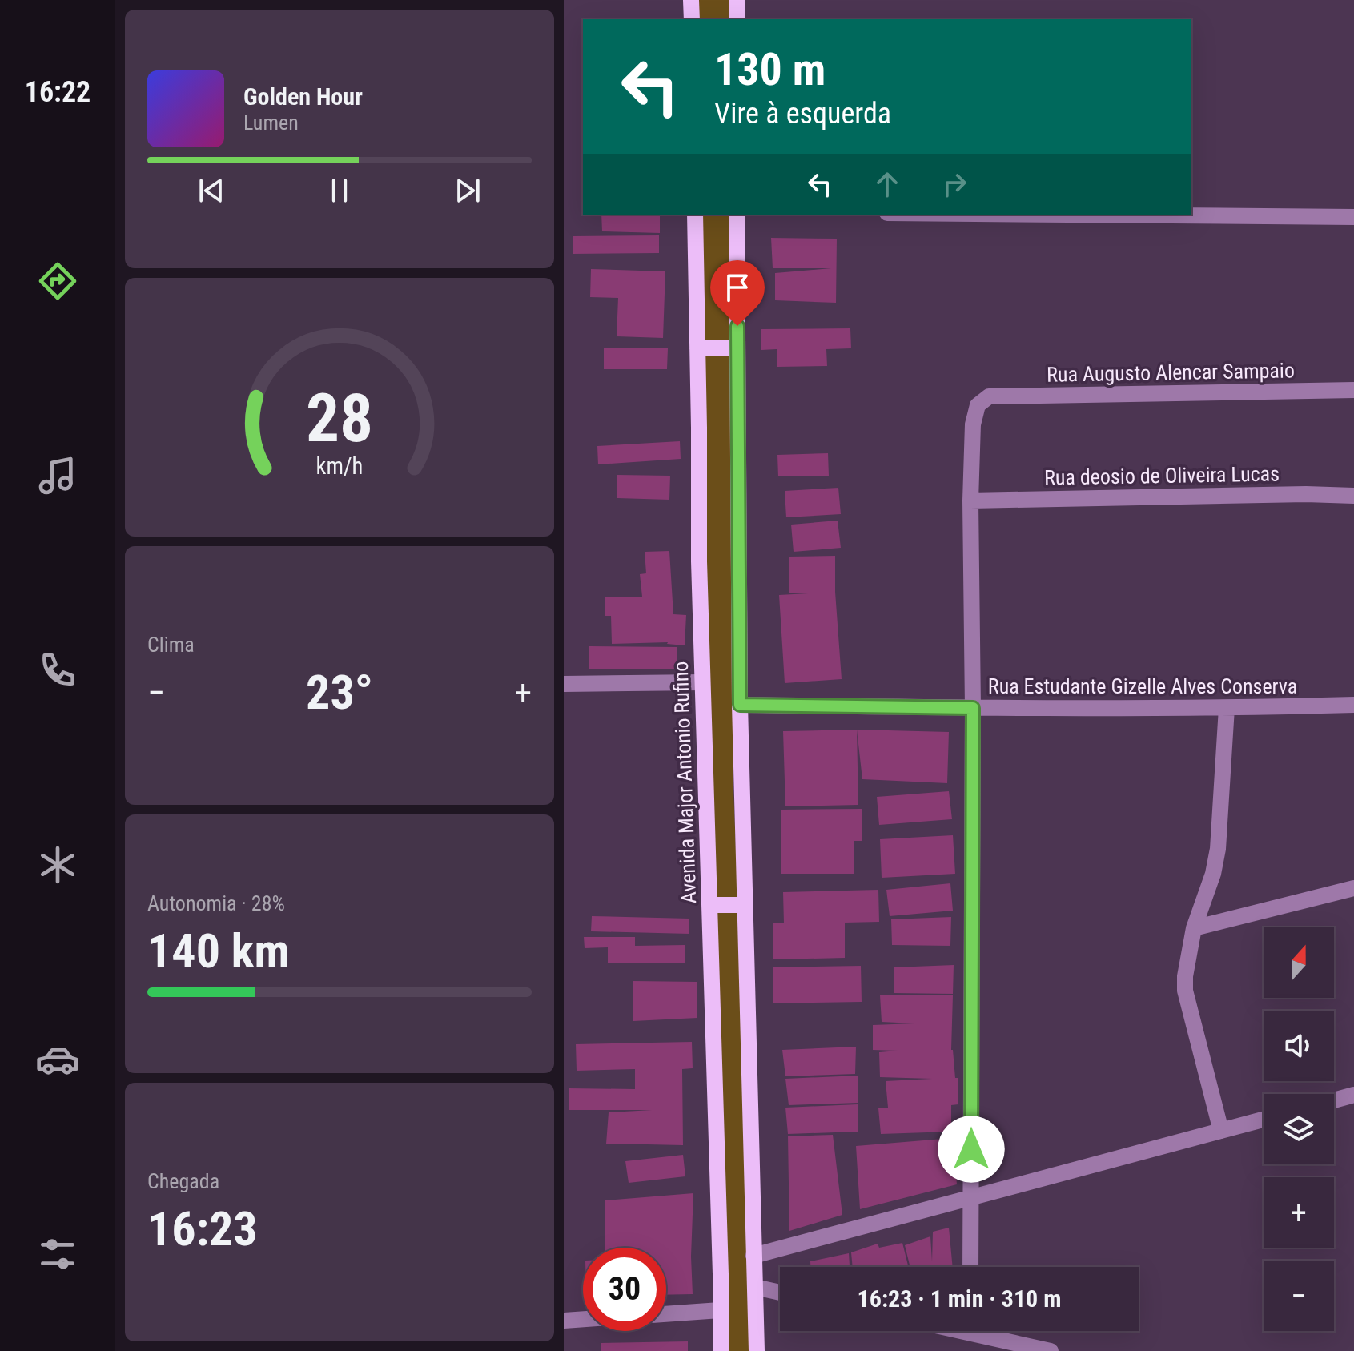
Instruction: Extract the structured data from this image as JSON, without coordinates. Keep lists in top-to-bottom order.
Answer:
{
  "streets": {
    "main road": ["Avenida Major Antonio Rufino"],
    "street": ["Rua Augusto Alencar Sampaio", "Rua deosio de Oliveira Lucas", "Rua Estudante Gizelle Alves Conserva"]
  },
  "crossings": [
    ["Rua Augusto Alencar Sampaio", "Rua deosio de Oliveira Lucas"]
  ],
  "north": "top",
  "page": {
    "tabs": "16:22",
    "turn": ["130 m", "Vire à esquerda"],
    "song": ["Golden Hour", "Lumen"],
    "tile": [
      "Clima",
      ["Autonomia · 28%", "140 km"],
      ["Chegada", "16:23"]
    ],
    "heat": ["−", "23°", "+"],
    "map_buttons": ["+", "−"],
    "limit": "30",
    "trip": "16:23 · 1 min · 310 m",
    "gauge": ["28", "km/h"]
  }
}
